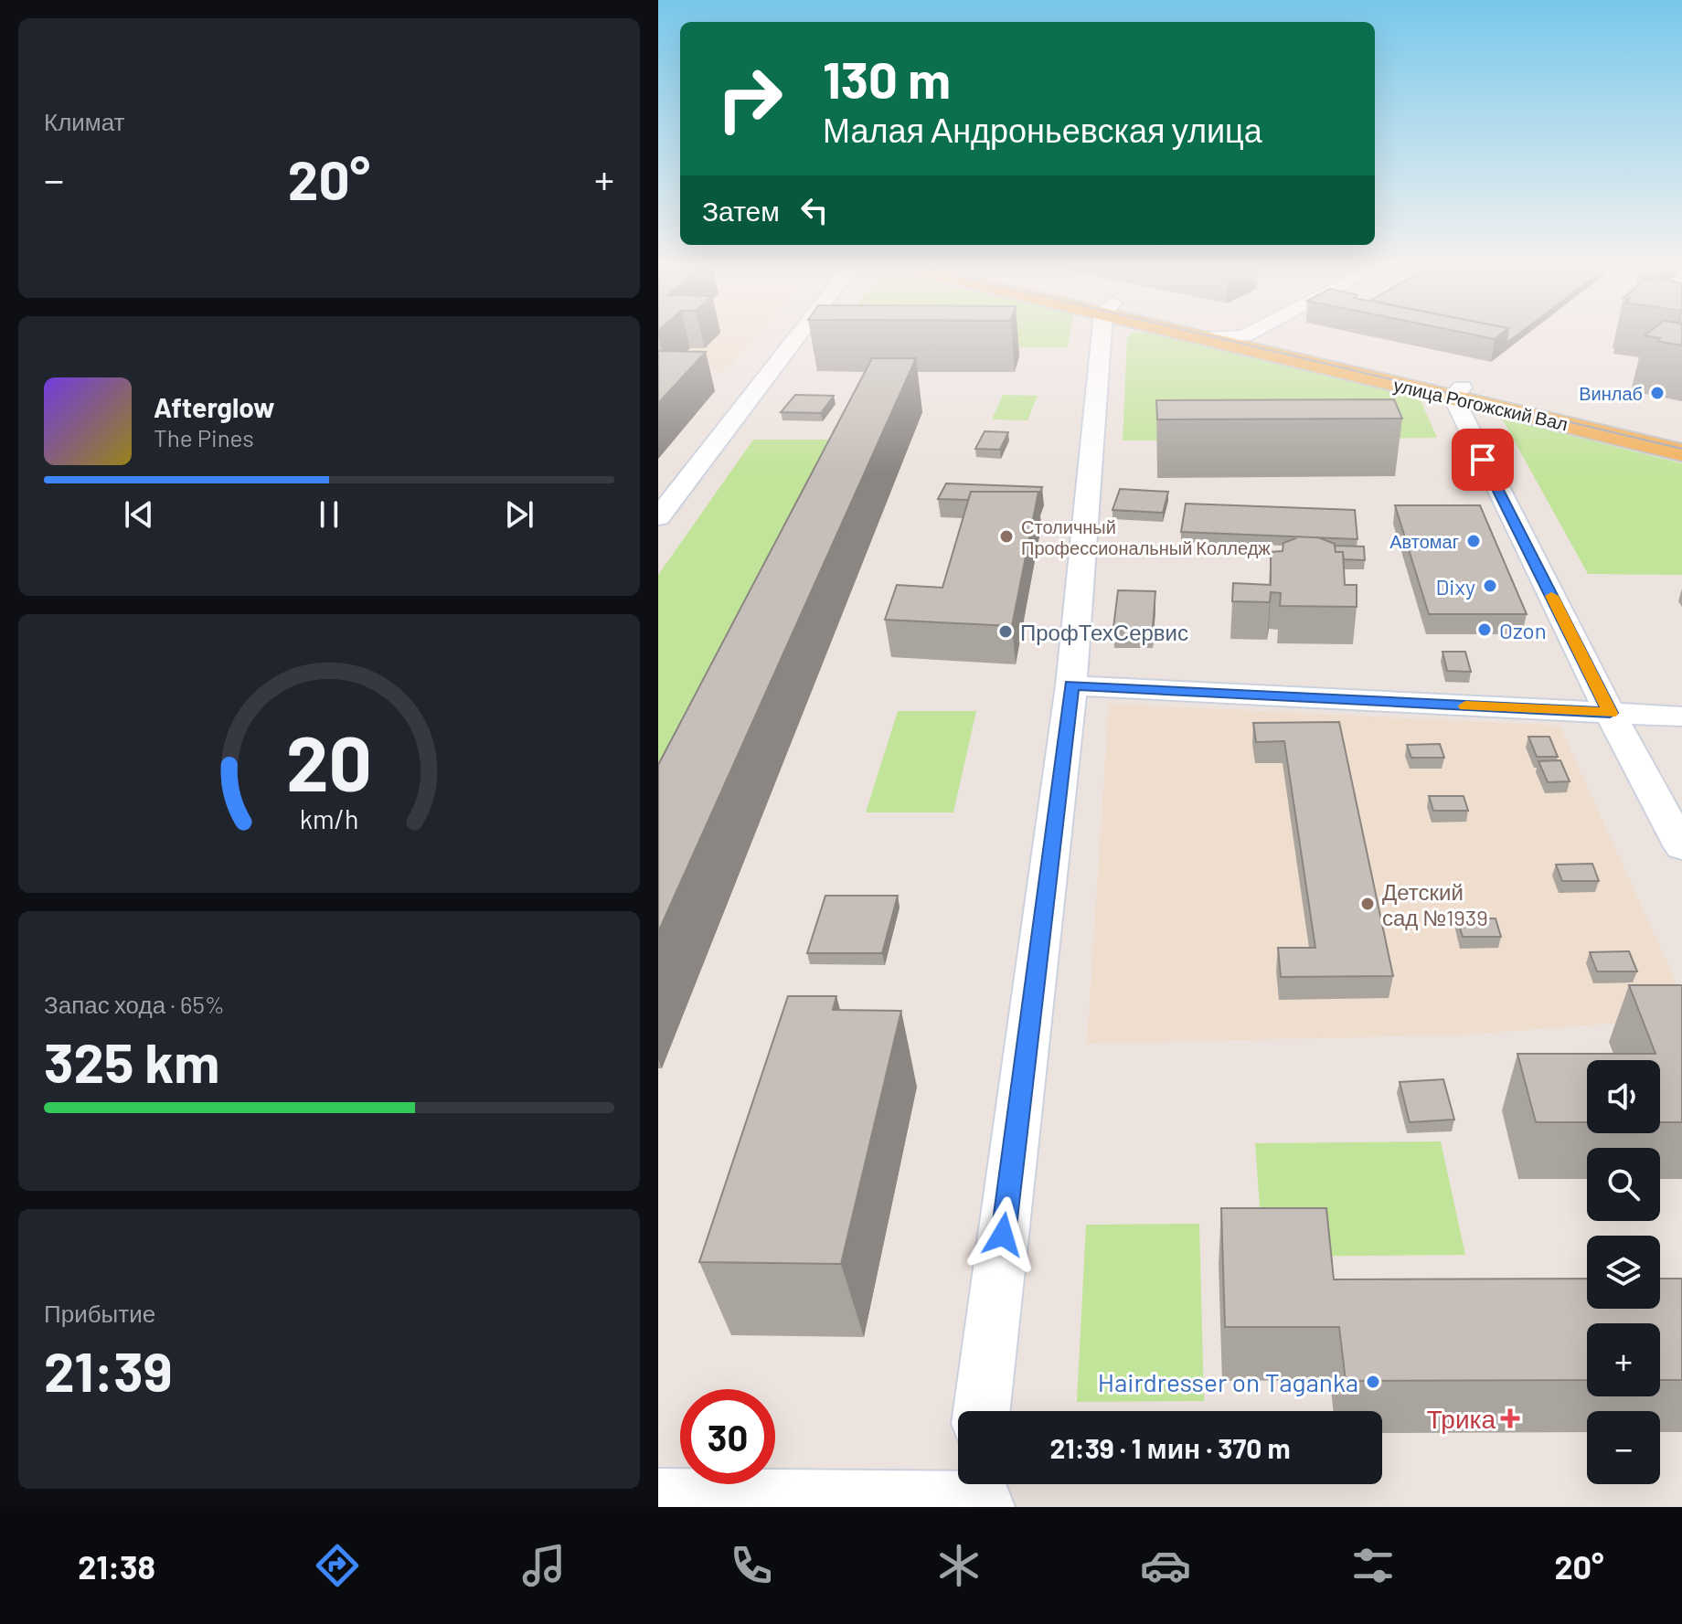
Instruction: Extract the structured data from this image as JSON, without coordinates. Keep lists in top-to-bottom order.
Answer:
{
  "streets": {
    "main road": ["улица Рогожский Вал"]
  },
  "places": {
    "other": [
      "Винлаб",
      "Столичный Профессиональный Колледж",
      "Автомаг",
      "Dixy",
      "Ozon",
      "ПрофТехСервис",
      "Детский сад №1939",
      "Hairdresser on Taganka"
    ],
    "health": ["Трика"]
  },
  "page": {
    "tile": [
      "Климат",
      ["Запас хода · 65%", "325 km"],
      ["Прибытие", "21:39"]
    ],
    "turn": ["130 m", "Малая Андроньевская улица"],
    "heat": ["−", "20°", "+"],
    "then": "Затем",
    "song": ["Afterglow", "The Pines"],
    "map_buttons": ["+", "−"],
    "limit": "30",
    "trip": "21:39 · 1 мин · 370 m",
    "tabs": ["21:38", "20°"],
    "gauge": ["20", "km/h"]
  }
}
